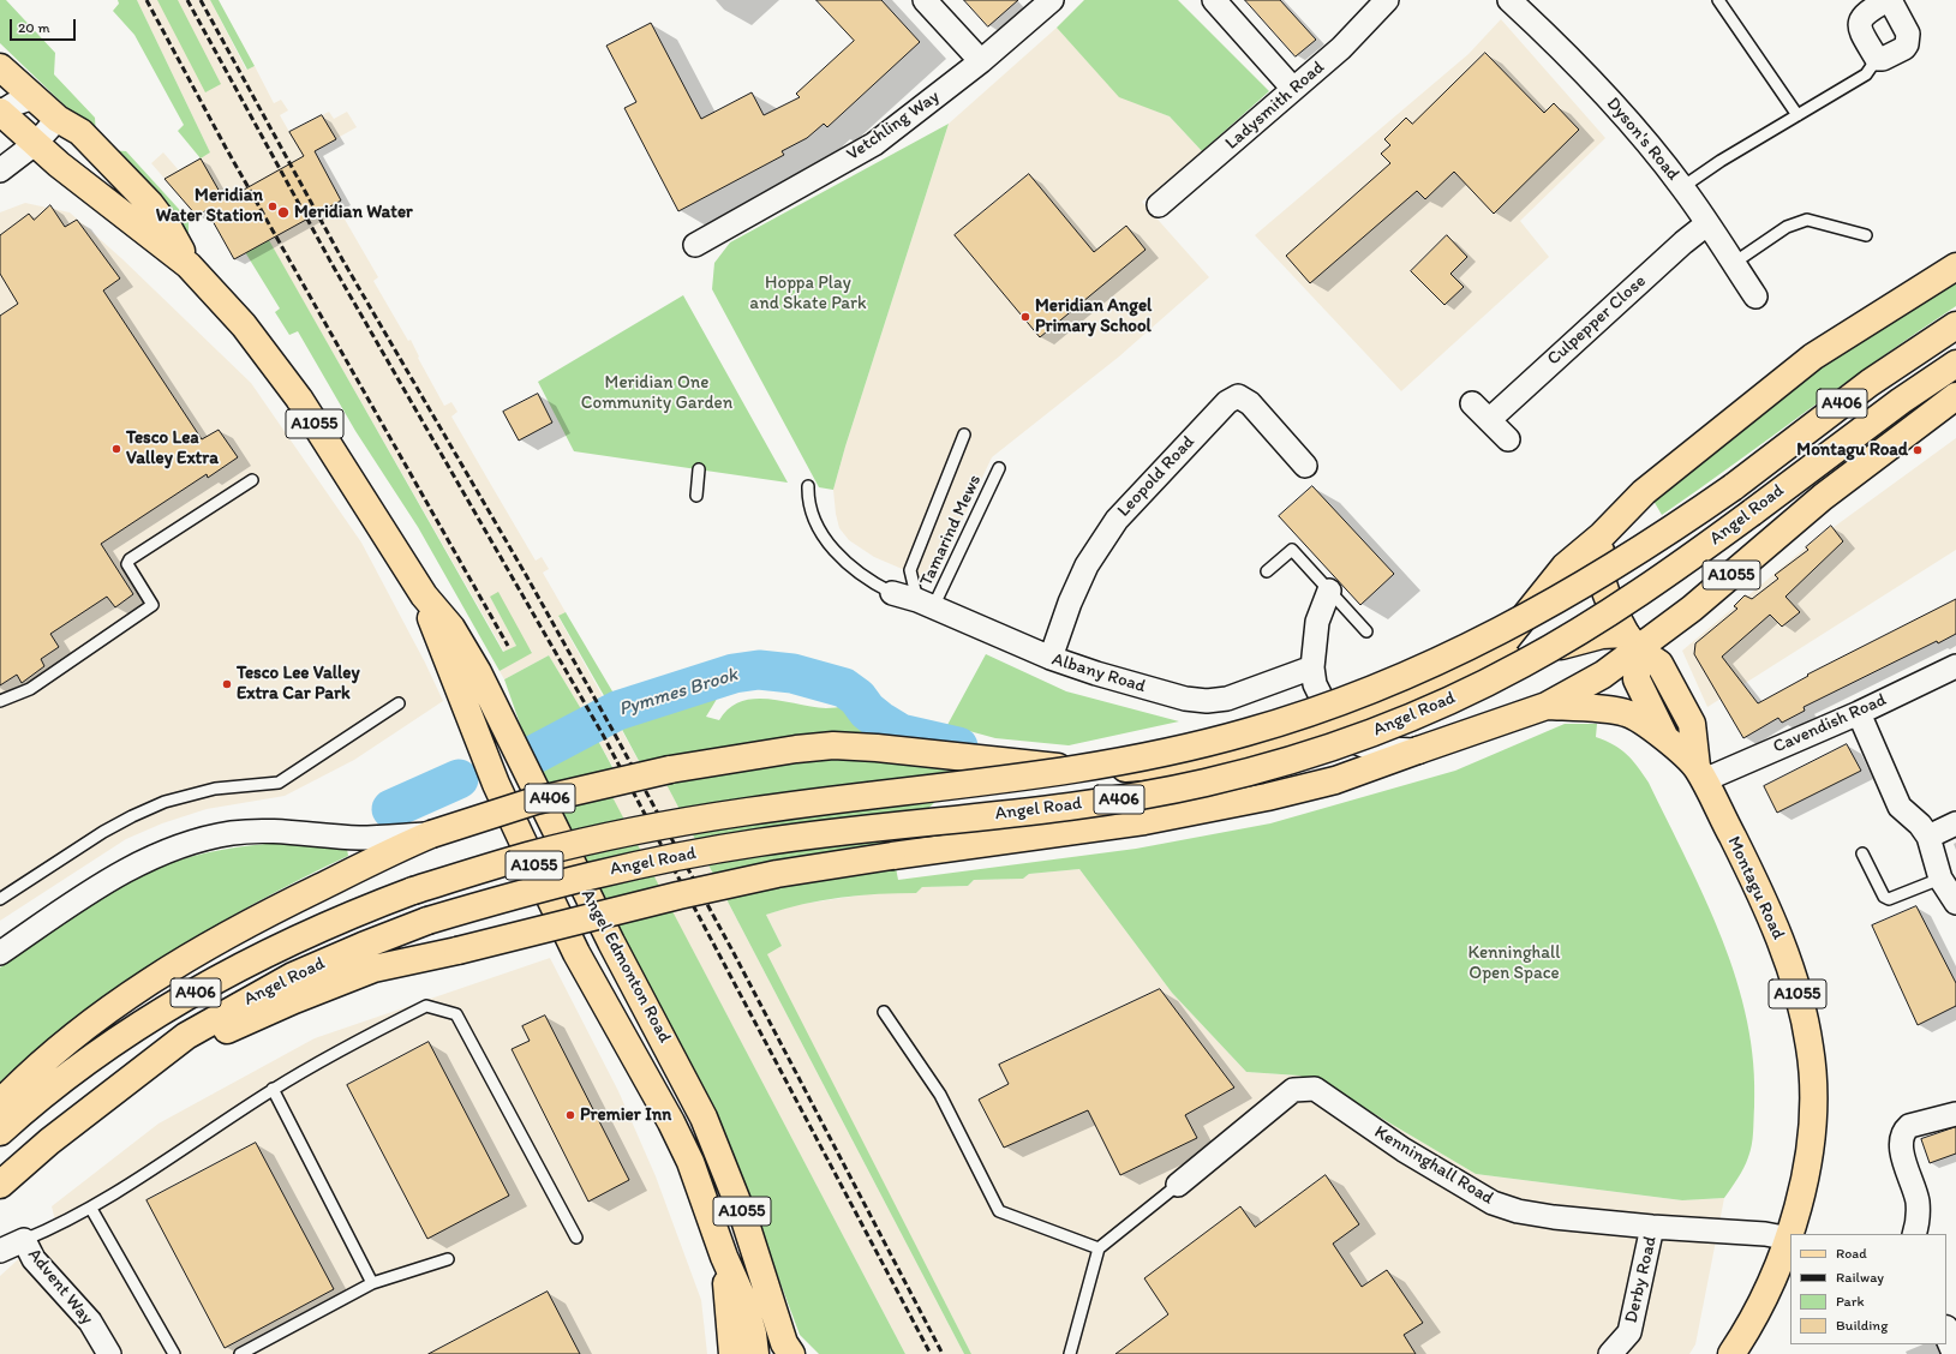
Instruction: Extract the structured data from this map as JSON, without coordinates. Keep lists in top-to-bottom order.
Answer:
{
  "streets": {
    "main road": [
      "A406",
      "A1055",
      "Angel Road",
      "Montagu Road",
      "Angel Edmonton Road"
    ],
    "street": [
      "Ladysmith Road",
      "Vetchling Way",
      "Dyson's Road",
      "Culpepper Close",
      "Leopold Road",
      "Albany Road",
      "Cavendish Road",
      "Kenninghall Road",
      "Derby Road",
      "Advent Way"
    ],
    "lane": ["Tamarind Mews"]
  },
  "crossings": [
    ["Dyson's Road", "Culpepper Close"],
    ["A406", "Angel Road"],
    ["A1055", "Montagu Road"],
    ["A1055", "Angel Edmonton Road"],
    ["A1055", "Kenninghall Road"],
    ["Leopold Road", "Albany Road"],
    ["Tamarind Mews", "Albany Road"],
    ["Cavendish Road", "Montagu Road"],
    ["Kenninghall Road", "Derby Road"]
  ],
  "water": ["Pymmes Brook"],
  "parks": ["Hoppa Play and Skate Park", "Meridian One Community Garden", "Kenninghall Open Space"],
  "places": [
    "Meridian Water Station",
    "Meridian Water",
    "Meridian Angel Primary School",
    "Tesco Lea Valley Extra",
    "Montagu Road",
    "Tesco Lee Valley Extra Car Park",
    "Premier Inn"
  ],
  "legend": [
    "Road",
    "Railway",
    "Park",
    "Building"
  ],
  "scale_bar": "20 m"
}
